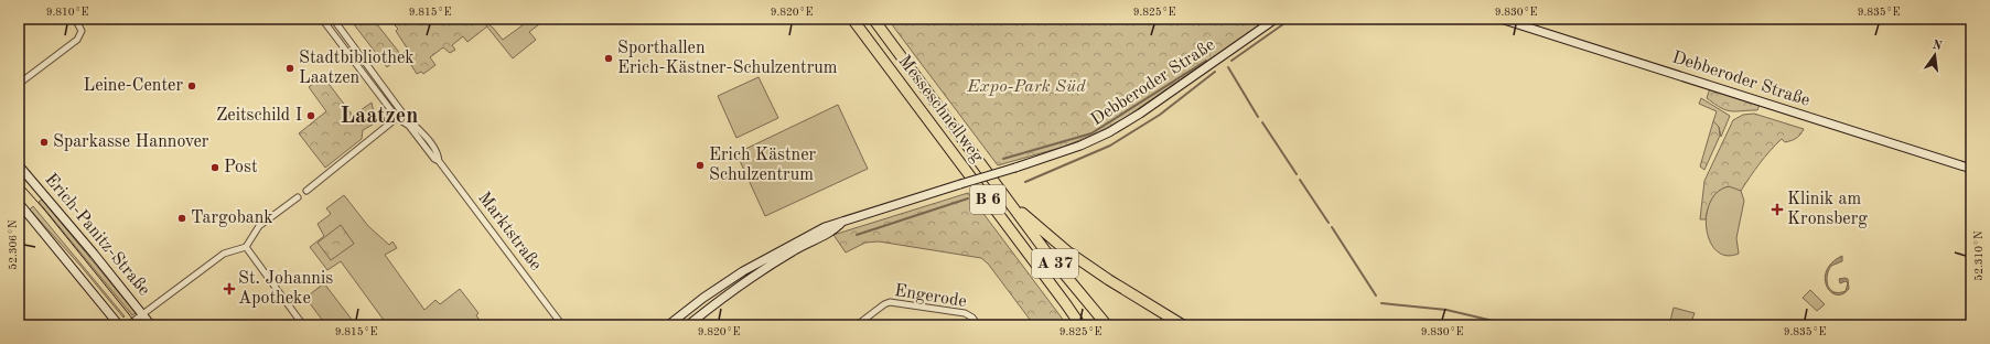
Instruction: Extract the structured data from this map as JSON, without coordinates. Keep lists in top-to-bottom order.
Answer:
{
  "streets": {
    "highway": ["Messeschnellweg", "B 6", "A 37"],
    "street": [
      "Debberoder Straße",
      "Marktstraße",
      "Erich-Panitz-Straße",
      "Engerode"
    ]
  },
  "crossings": [
    ["Messeschnellweg", "B 6"],
    ["Messeschnellweg", "A 37"],
    ["B 6", "A 37"]
  ],
  "districts": ["Laatzen"],
  "parks": ["Expo-Park Süd"],
  "places": {
    "other": [
      "Sporthallen Erich-Kästner-Schulzentrum",
      "Stadtbibliothek Laatzen",
      "Leine-Center",
      "Zeitschild I",
      "Sparkasse Hannover",
      "Erich Kästner Schulzentrum",
      "Post",
      "Targobank"
    ],
    "health": ["Klinik am Kronsberg", "St. Johannis Apotheke"]
  },
  "north": "top",
  "coordinates": [
    "9.810°E",
    "9.815°E",
    "9.820°E",
    "9.825°E",
    "9.830°E",
    "9.835°E",
    "52.306°N",
    "52.310°N"
  ]
}
